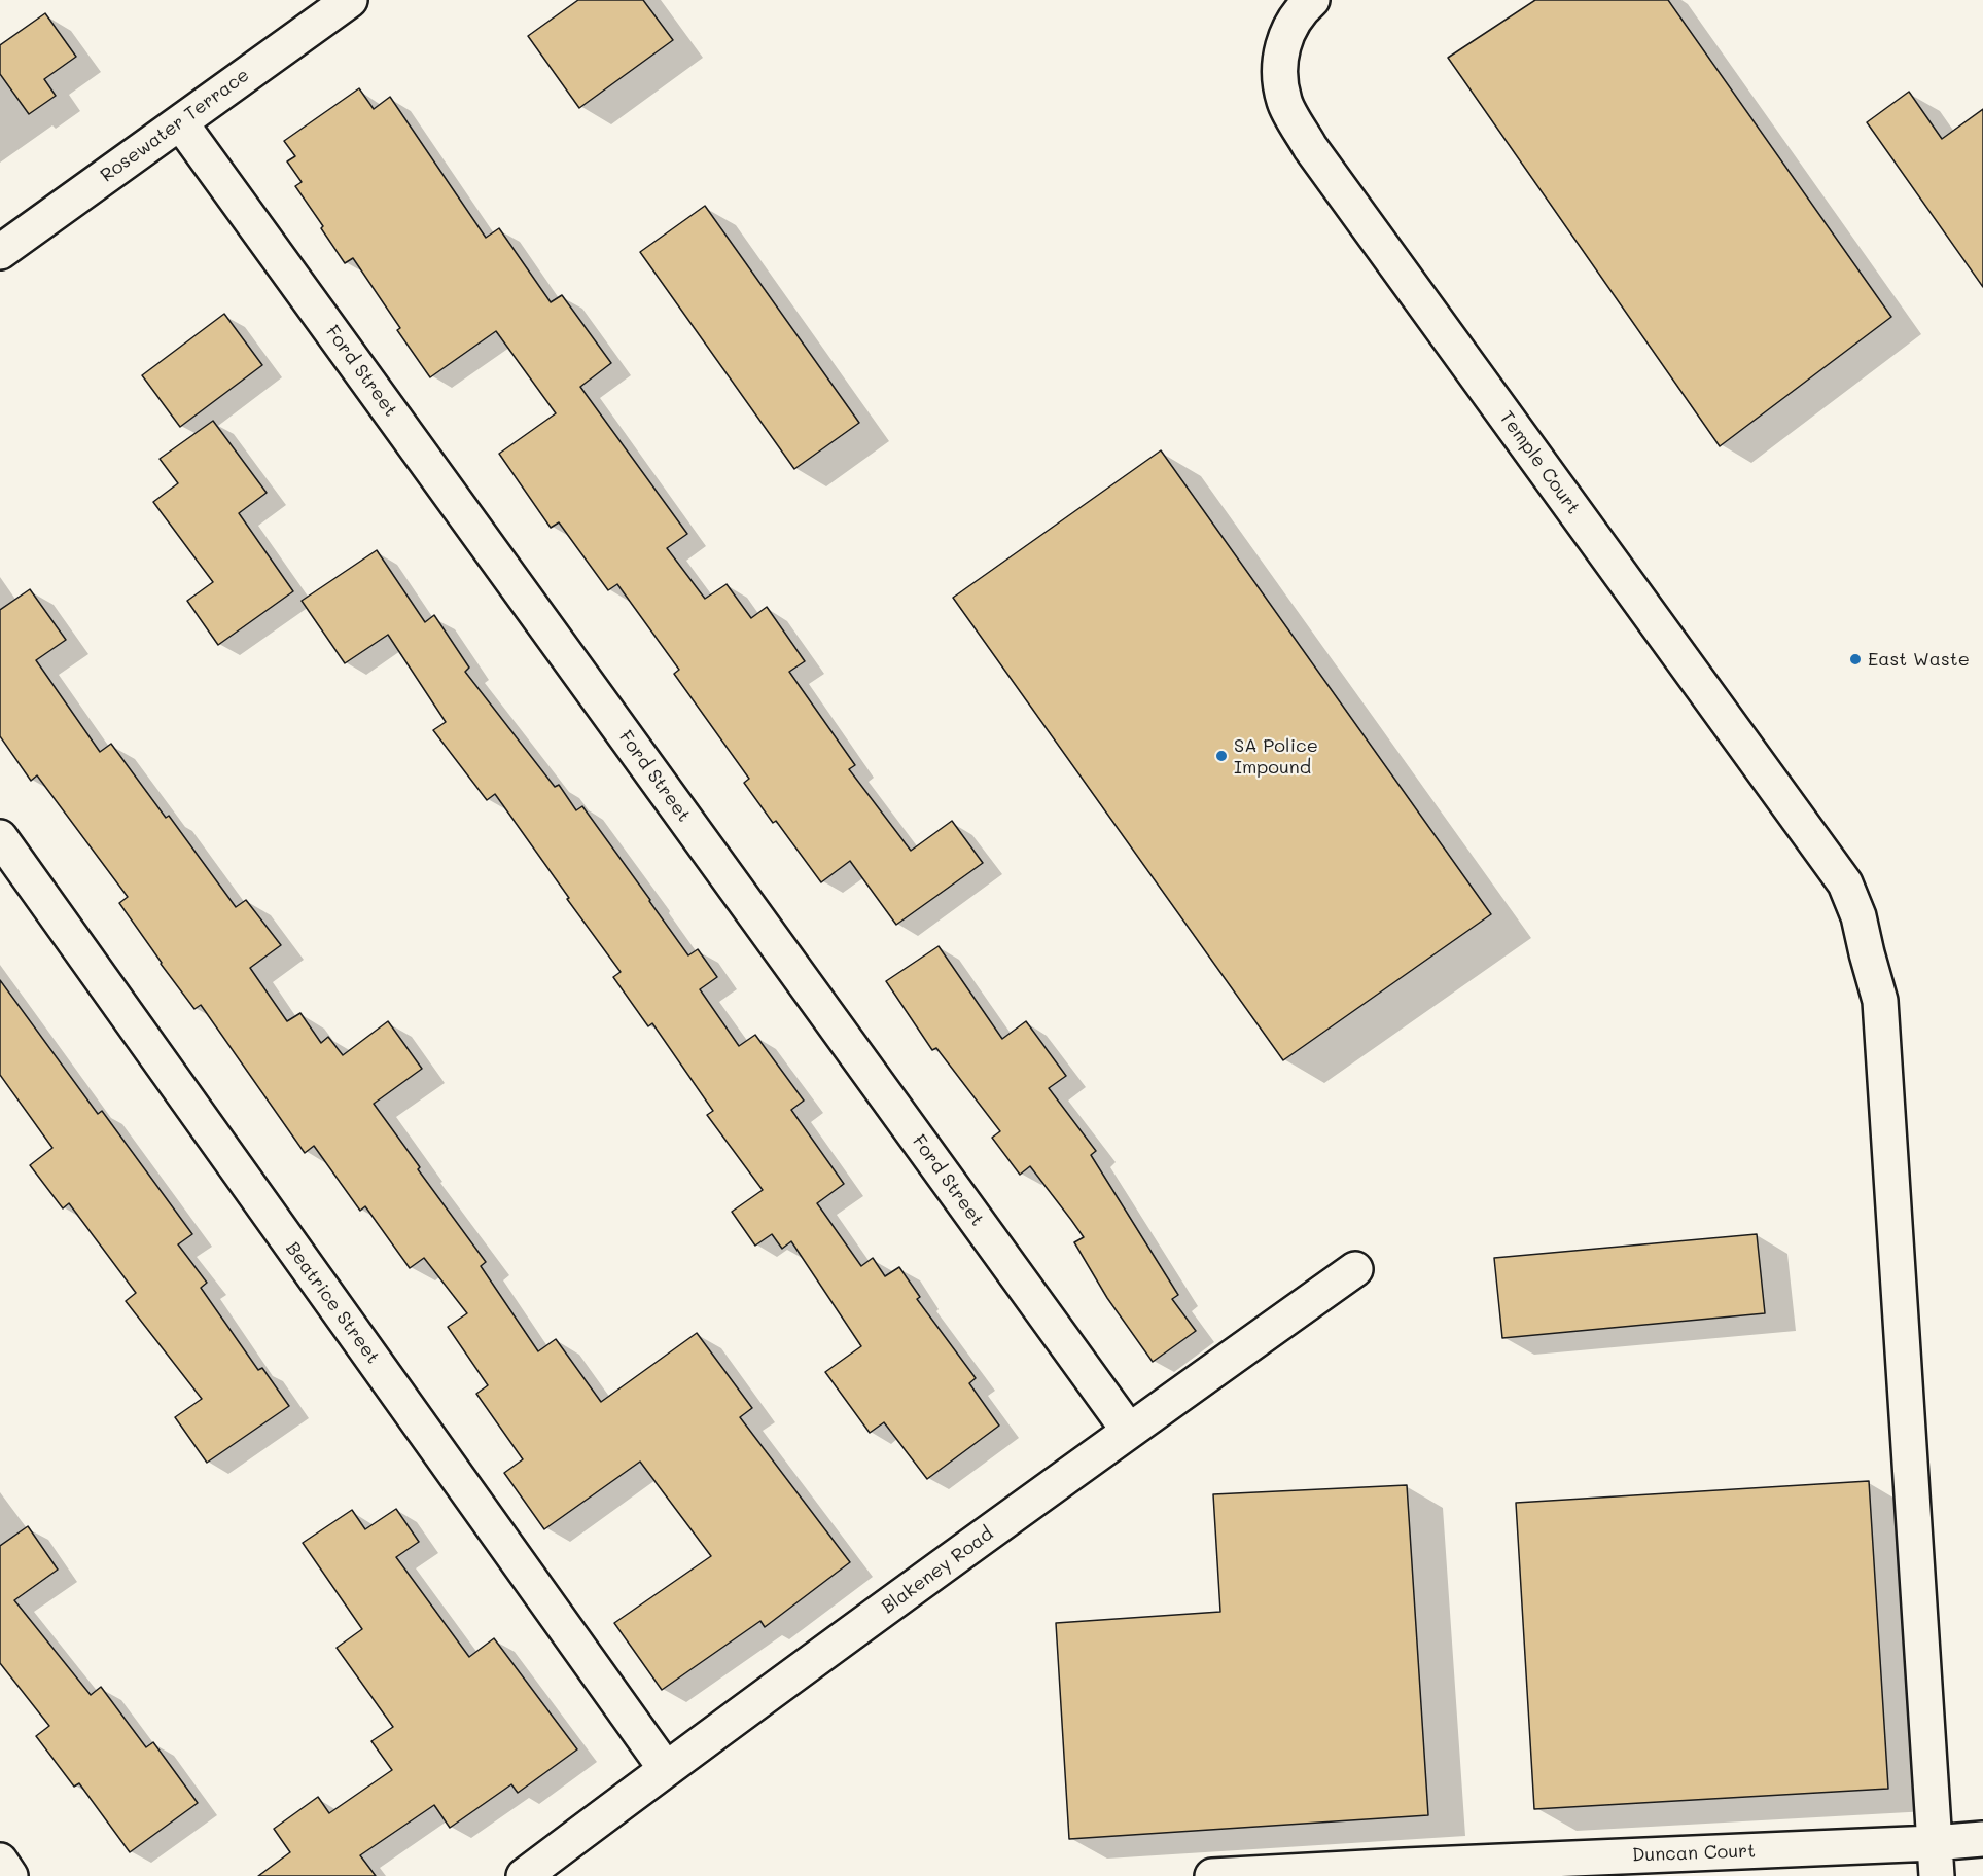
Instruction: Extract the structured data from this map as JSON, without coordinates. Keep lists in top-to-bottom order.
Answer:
{
  "streets": {
    "street": [
      "Rosewater Terrace",
      "Ford Street",
      "Temple Court",
      "Beatrice Street",
      "Blakeney Road",
      "Duncan Court"
    ]
  },
  "crossings": [
    ["Rosewater Terrace", "Ford Street"],
    ["Ford Street", "Blakeney Road"],
    ["Temple Court", "Duncan Court"],
    ["Beatrice Street", "Blakeney Road"]
  ],
  "places": ["East Waste", "SA Police Impound"]
}
